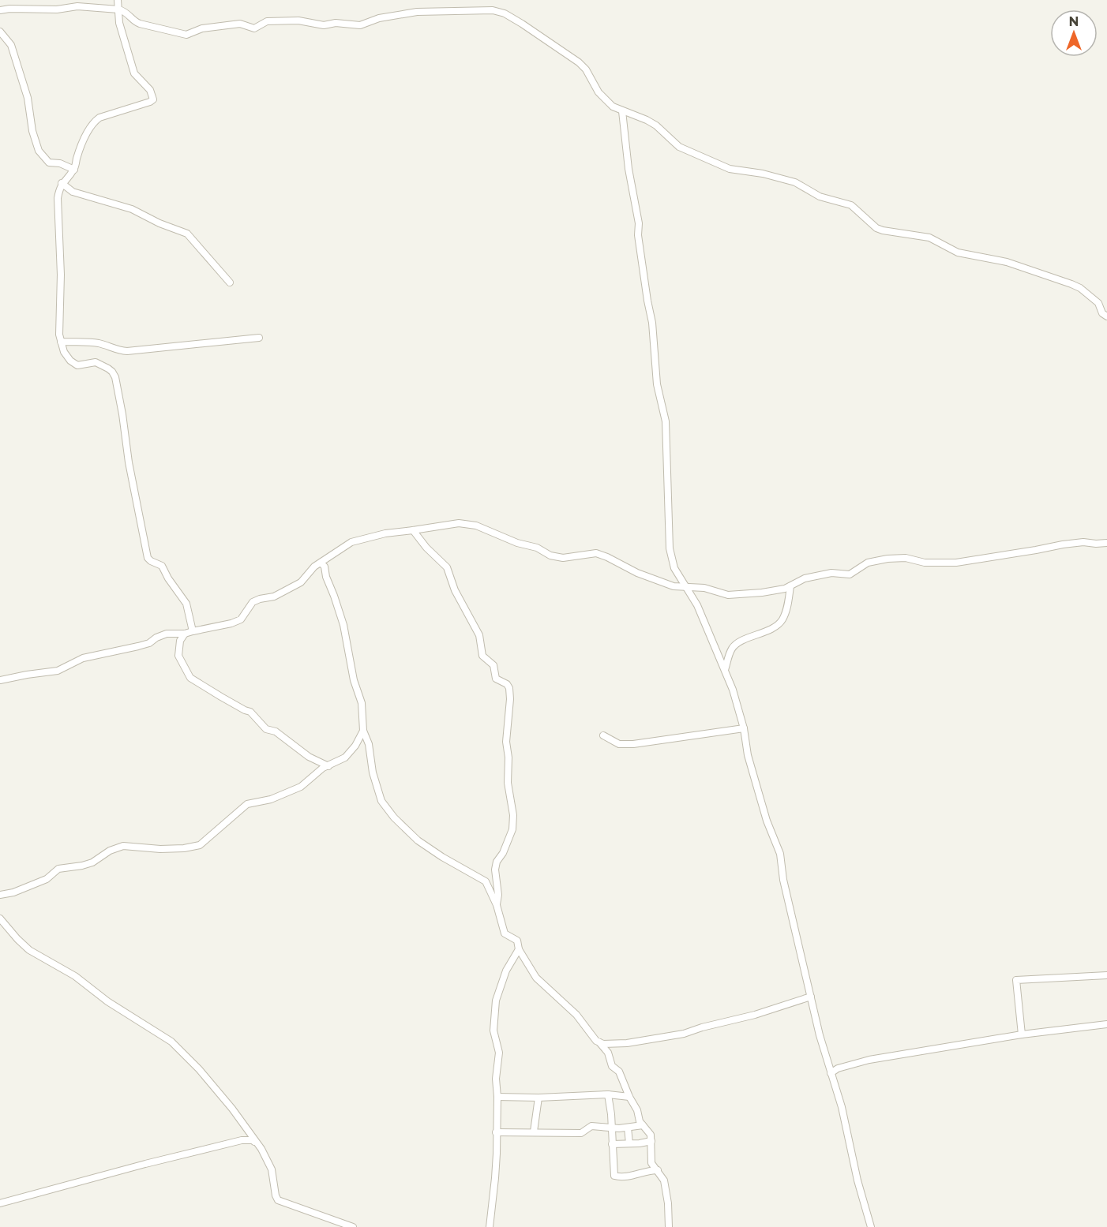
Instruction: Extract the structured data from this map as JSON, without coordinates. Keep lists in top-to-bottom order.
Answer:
{
  "north": "top"
}
